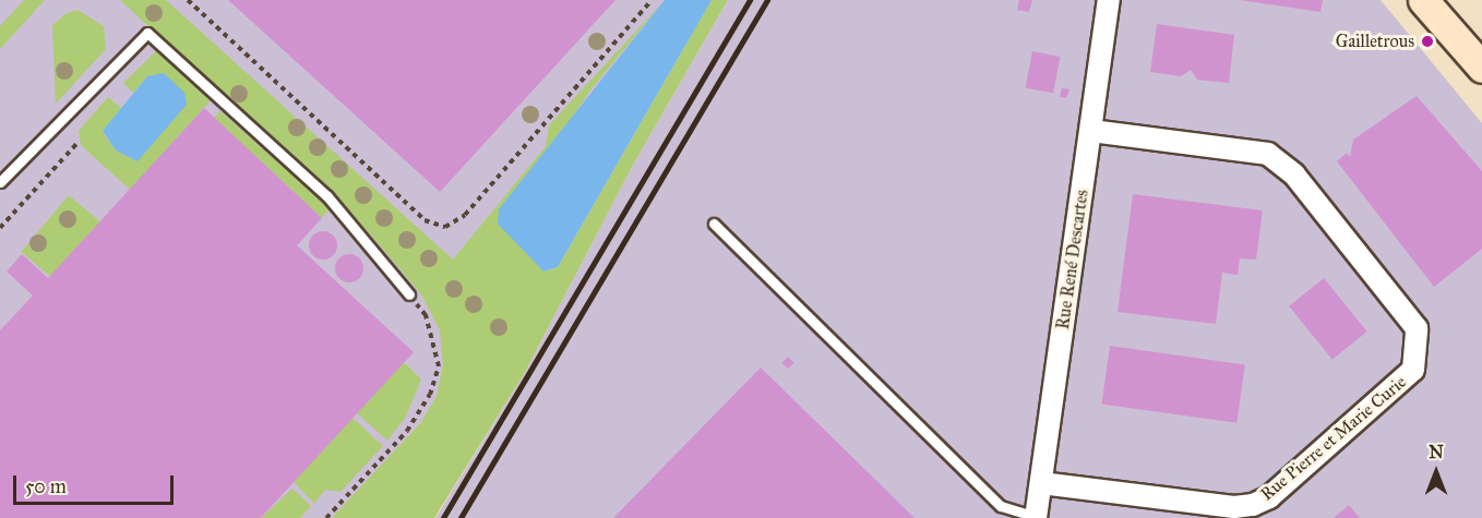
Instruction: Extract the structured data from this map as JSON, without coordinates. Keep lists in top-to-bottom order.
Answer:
{
  "streets": {
    "street": ["Rue René Descartes", "Rue Pierre et Marie Curie"]
  },
  "crossings": [
    ["Rue René Descartes", "Rue Pierre et Marie Curie"]
  ],
  "places": ["Gailletrous"],
  "scale_bar": "50 m",
  "north": "top"
}
